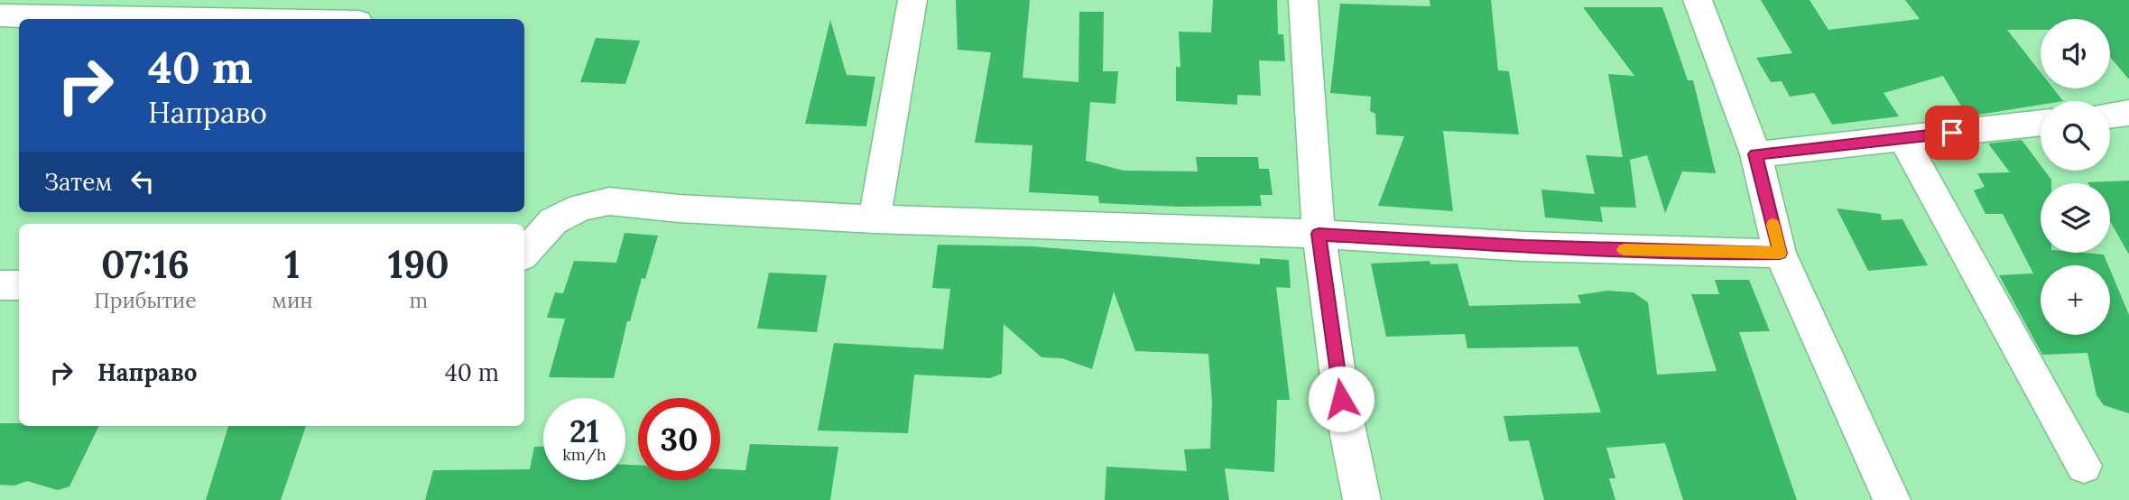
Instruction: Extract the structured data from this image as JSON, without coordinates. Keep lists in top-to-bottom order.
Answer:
{
  "page": {
    "map_buttons": "+",
    "turn": ["40 m", "Направо"],
    "then": "Затем",
    "eta": [
      "07:16",
      "Прибытие",
      "1",
      "мин",
      "190",
      "m"
    ],
    "list": [
      {
        "name": "Направо",
        "value": "40 m"
      }
    ],
    "speed": "21 km/h",
    "limit": "30"
  }
}
